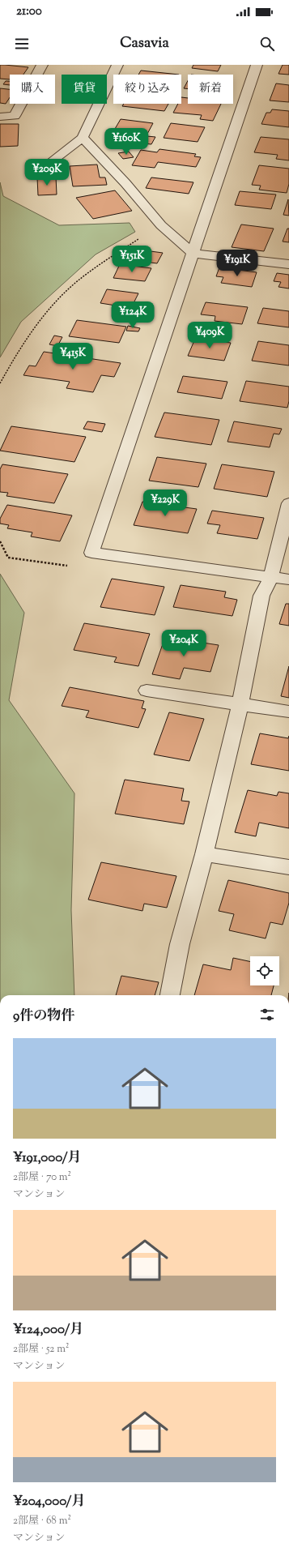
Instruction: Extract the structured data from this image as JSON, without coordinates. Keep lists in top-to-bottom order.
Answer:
{
  "page": {
    "status": "21:00",
    "header": "Casavia",
    "chip": [
      "購入",
      "賃貸",
      "絞り込み",
      "新着"
    ],
    "price": [
      "¥160K",
      "¥209K",
      "¥151K",
      "¥191K",
      "¥124K",
      "¥409K",
      "¥415K",
      "¥229K",
      "¥204K"
    ],
    "heading": "9件の物件",
    "list": [
      {
        "name": "¥191,000/月",
        "note": "2部屋 · 70 m² · マンション"
      },
      {
        "name": "¥124,000/月",
        "note": "2部屋 · 52 m² · マンション"
      },
      {
        "name": "¥204,000/月",
        "note": "2部屋 · 68 m² · マンション"
      }
    ]
  }
}
